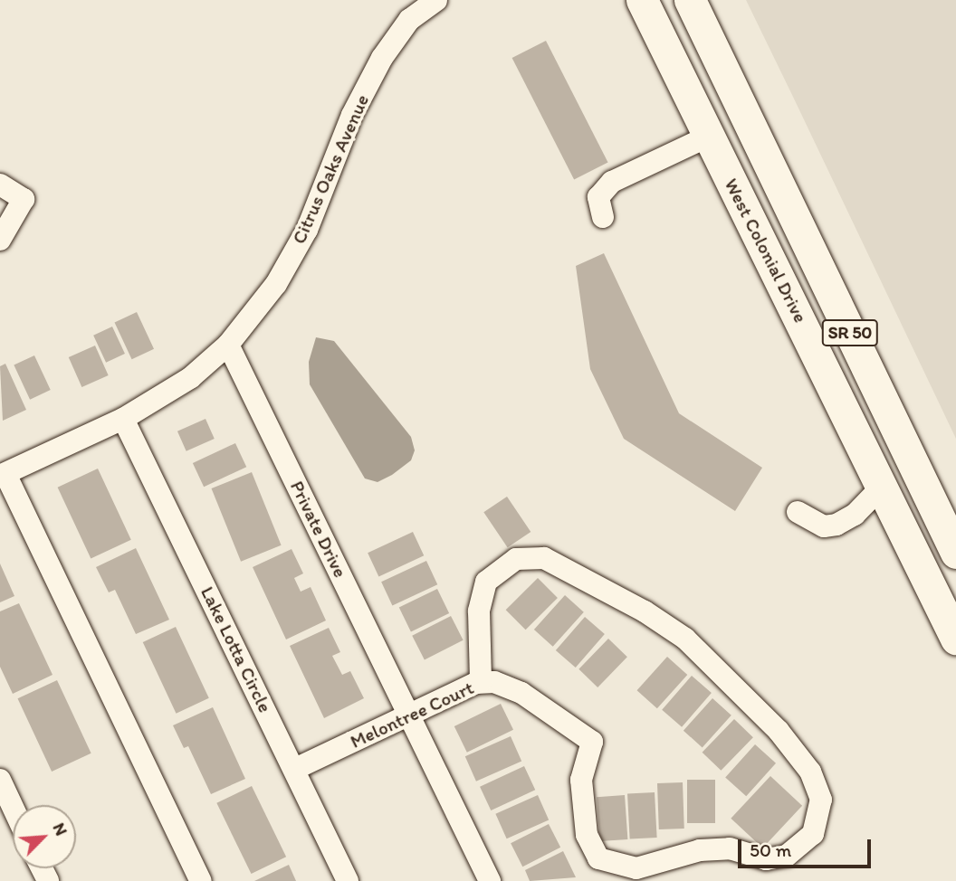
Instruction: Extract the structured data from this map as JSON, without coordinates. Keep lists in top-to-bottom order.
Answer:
{
  "streets": {
    "highway": ["West Colonial Drive", "SR 50"],
    "street": [
      "Citrus Oaks Avenue",
      "Private Drive",
      "Lake Lotta Circle",
      "Melontree Court"
    ]
  },
  "crossings": [
    ["Citrus Oaks Avenue", "Private Drive"],
    ["Citrus Oaks Avenue", "Lake Lotta Circle"],
    ["Private Drive", "Melontree Court"],
    ["Lake Lotta Circle", "Melontree Court"]
  ],
  "scale_bar": "50 m",
  "north": "top right"
}
